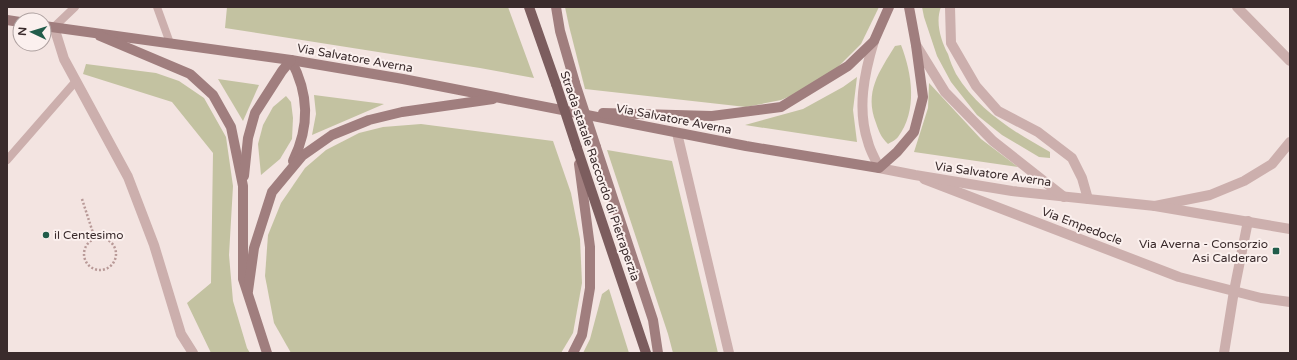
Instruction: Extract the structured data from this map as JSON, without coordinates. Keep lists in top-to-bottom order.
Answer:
{
  "streets": {
    "main road": ["Via Salvatore Averna", "Strada statale Raccordo di Pietraperzia"],
    "street": ["Via Empedocle"]
  },
  "crossings": [
    ["Via Salvatore Averna", "Via Empedocle"]
  ],
  "places": {
    "other": ["il Centesimo"],
    "transit": ["Via Averna - Consorzio Asi Calderaro"]
  },
  "north": "left"
}
